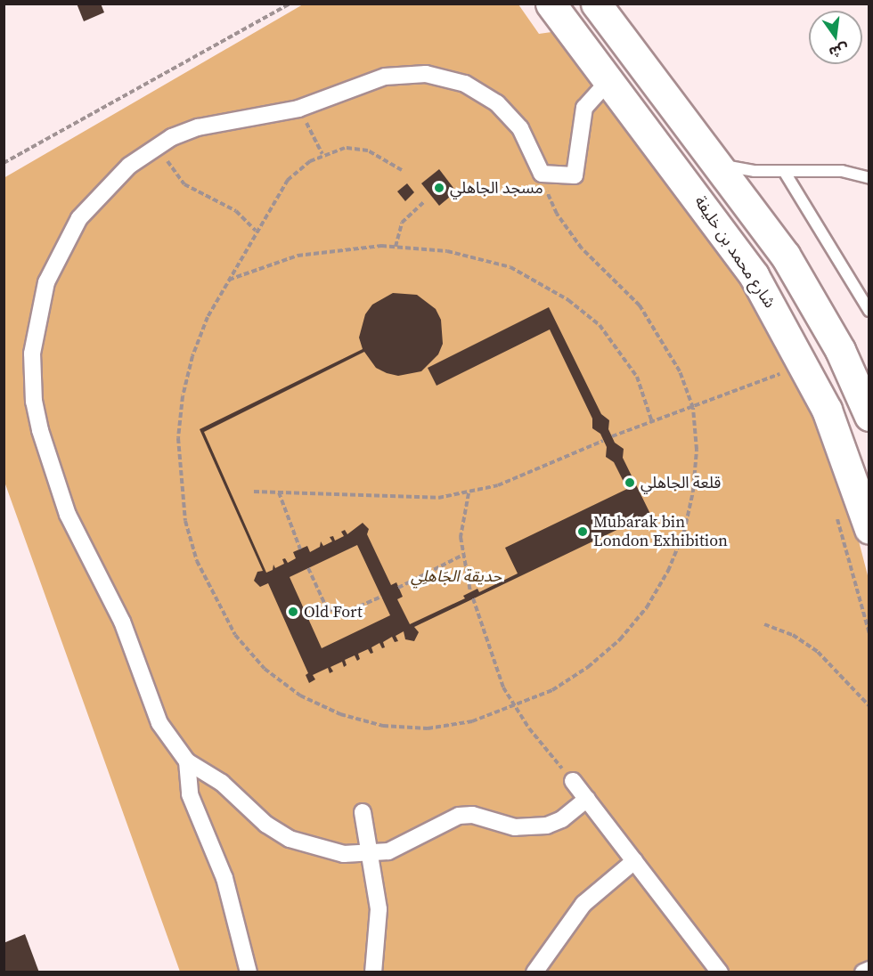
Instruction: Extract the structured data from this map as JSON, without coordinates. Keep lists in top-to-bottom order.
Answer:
{
  "streets": {
    "main road": ["شارع محمد بن خليفة"]
  },
  "parks": ["حديقة الجَاهلِي"],
  "places": [
    "مسجد الجاهلي",
    "قلعة الجاهلي",
    "Mubarak bin London Exhibition",
    "Old Fort"
  ],
  "north": "bottom"
}
